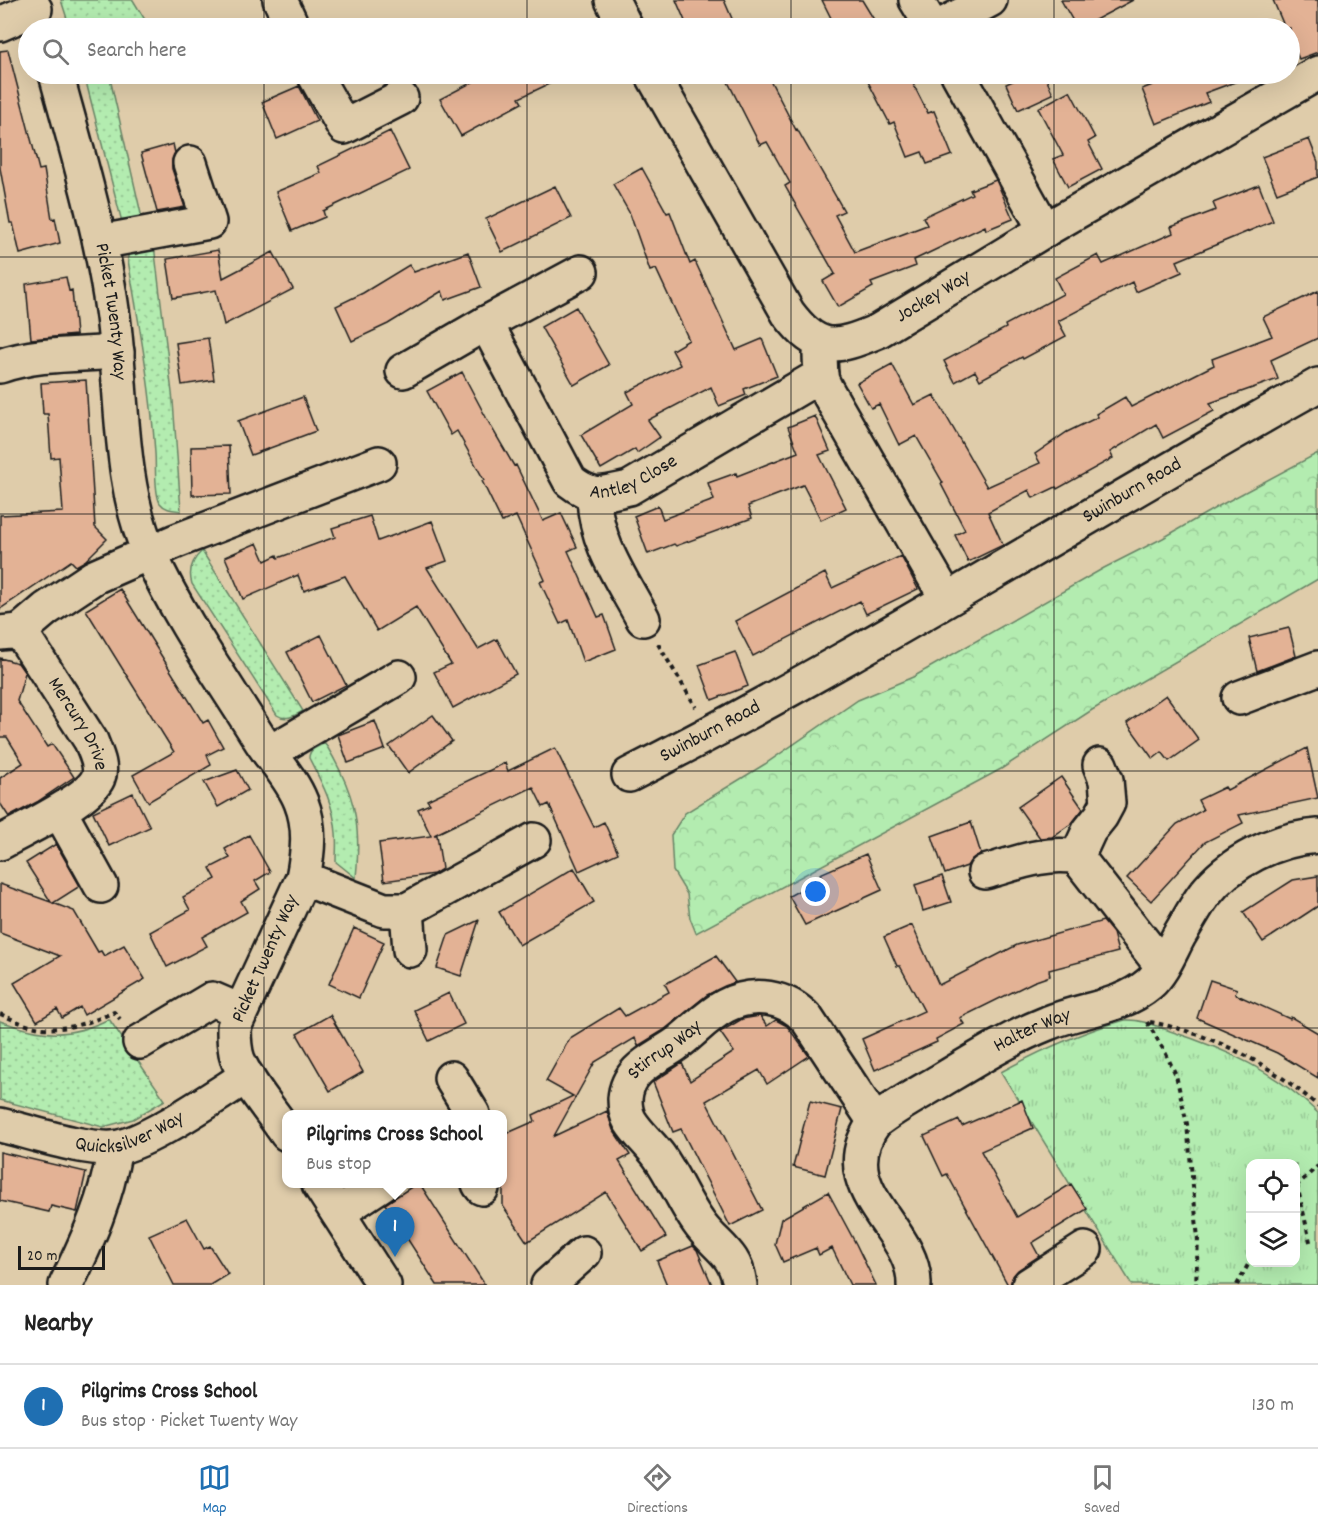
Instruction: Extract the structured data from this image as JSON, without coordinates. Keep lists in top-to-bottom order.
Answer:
{
  "streets": {
    "street": [
      "Jockey Way",
      "Picket Twenty Way",
      "Antley Close",
      "Swinburn Road",
      "Mercury Drive",
      "Halter Way",
      "Stirrup Way",
      "Quicksilver Way"
    ]
  },
  "crossings": [
    ["Jockey Way", "Antley Close"],
    ["Picket Twenty Way", "Mercury Drive"],
    ["Picket Twenty Way", "Quicksilver Way"],
    ["Halter Way", "Stirrup Way"]
  ],
  "scale_bar": "20 m",
  "page": {
    "search": "Search here",
    "popup": ["Pilgrims Cross School", "Bus stop"],
    "pins": "1",
    "scale": "20 m",
    "heading": "Nearby",
    "list": [
      {
        "mark": "1",
        "name": "Pilgrims Cross School",
        "note": "Bus stop · Picket Twenty Way",
        "value": "130 m"
      }
    ],
    "nav": ["Map", "Directions", "Saved"]
  }
}
